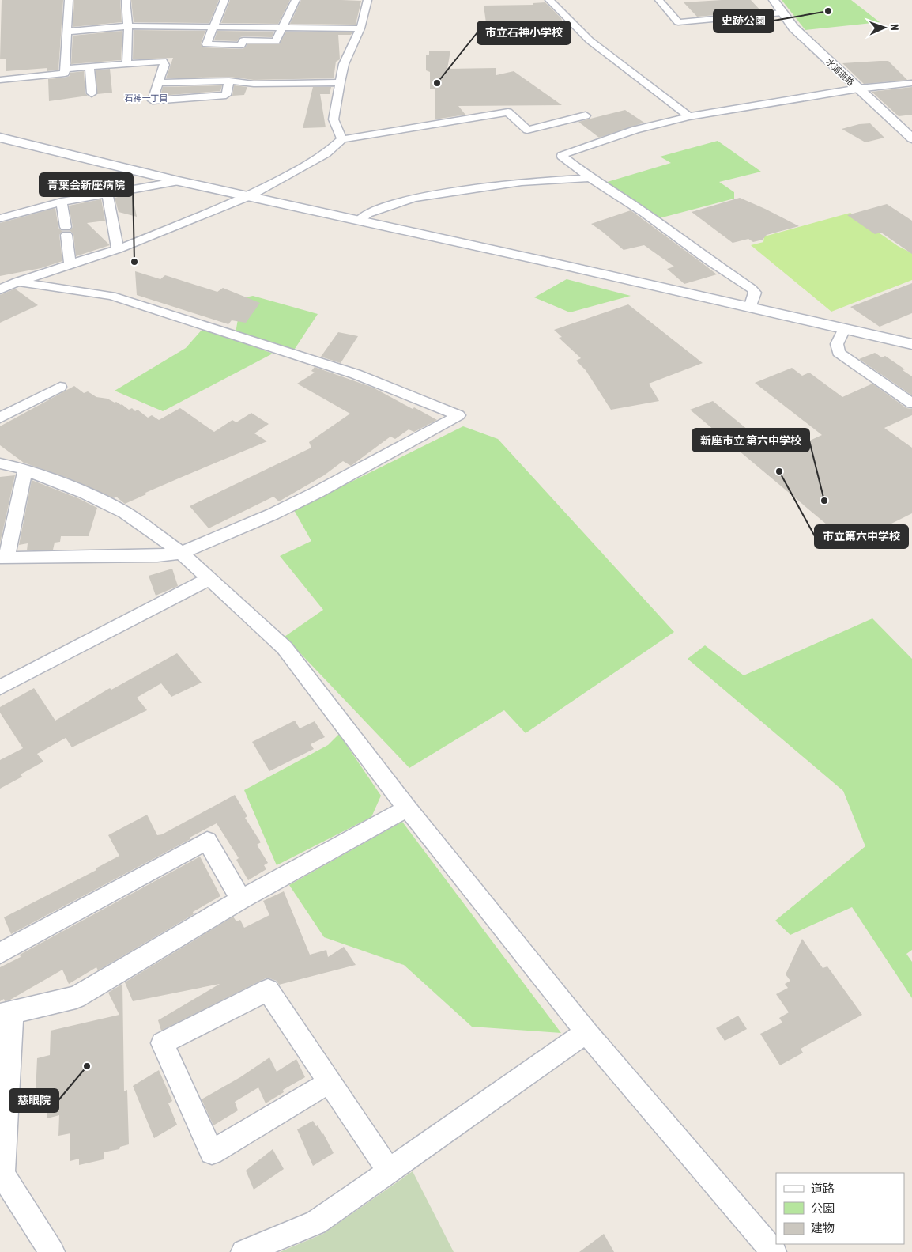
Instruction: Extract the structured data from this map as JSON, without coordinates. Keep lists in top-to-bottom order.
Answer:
{
  "streets": {
    "street": ["水道道路"]
  },
  "districts": ["石神一丁目"],
  "places": [
    "史跡公園",
    "市立石神小学校",
    "青葉会新座病院",
    "市立第六中学校",
    "新座市立 第六中学校",
    "慈眼院"
  ],
  "legend": ["道路", "公園", "建物"],
  "north": "right"
}
